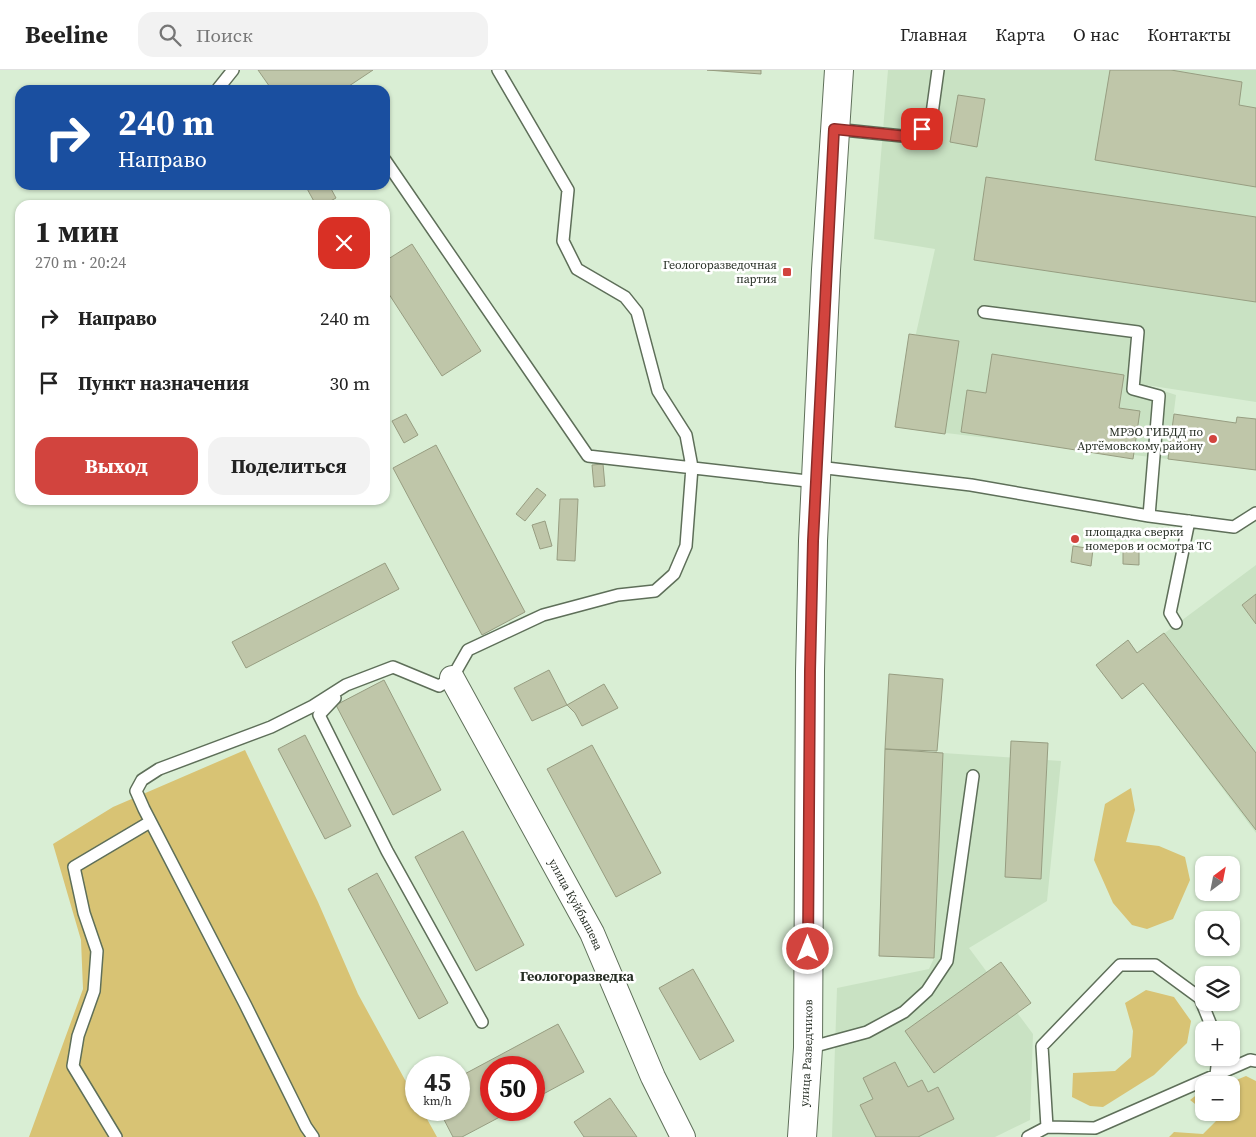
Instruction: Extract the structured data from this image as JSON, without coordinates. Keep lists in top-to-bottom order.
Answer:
{
  "streets": {
    "main road": ["улица Разведчиков"],
    "street": ["улица Куйбышева"]
  },
  "districts": ["Геологоразведка"],
  "places": {
    "transit": ["Геологоразведочная партия"],
    "other": ["МРЭО ГИБДД по Артёмовскому району", "площадка сверки номеров и осмотра ТС"]
  },
  "north": "top right",
  "page": {
    "header": "Beeline",
    "search": "Поиск",
    "nav": [
      "Главная",
      "Карта",
      "О нас",
      "Контакты"
    ],
    "turn": ["240 m", "Направо"],
    "heading": ["1 мин", "270 m · 20:24"],
    "list": [
      {
        "name": "Направо",
        "value": "240 m"
      },
      {
        "name": "Пункт назначения",
        "value": "30 m"
      }
    ],
    "buttons": ["Выход", "Поделиться"],
    "map_buttons": ["+", "−"],
    "speed": "45 km/h",
    "limit": "50"
  }
}
